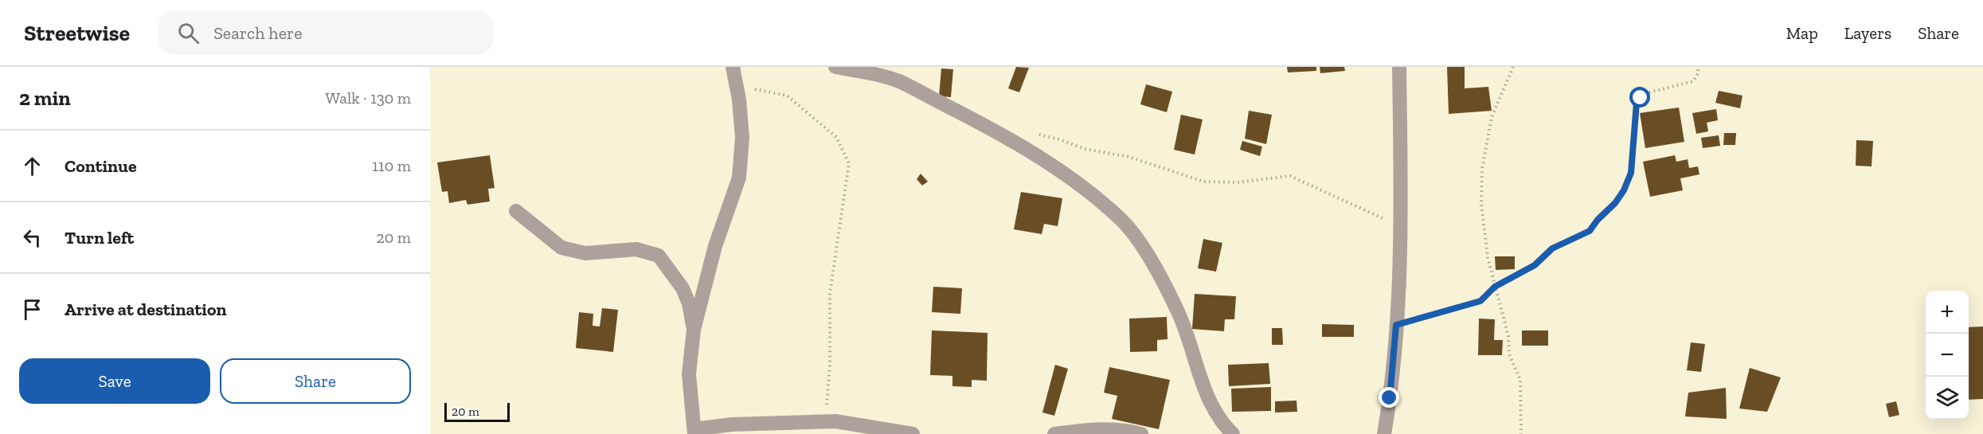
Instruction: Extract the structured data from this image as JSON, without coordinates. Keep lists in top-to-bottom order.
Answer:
{
  "scale_bar": "20 m",
  "page": {
    "header": "Streetwise",
    "search": "Search here",
    "nav": ["Map", "Layers", "Share"],
    "heading": ["2 min", "Walk · 130 m"],
    "list": [
      ["Continue", "110 m"],
      ["Turn left", "20 m"],
      "Arrive at destination"
    ],
    "map_buttons": ["+", "−"],
    "buttons": ["Save", "Share"],
    "scale": "20 m"
  }
}
